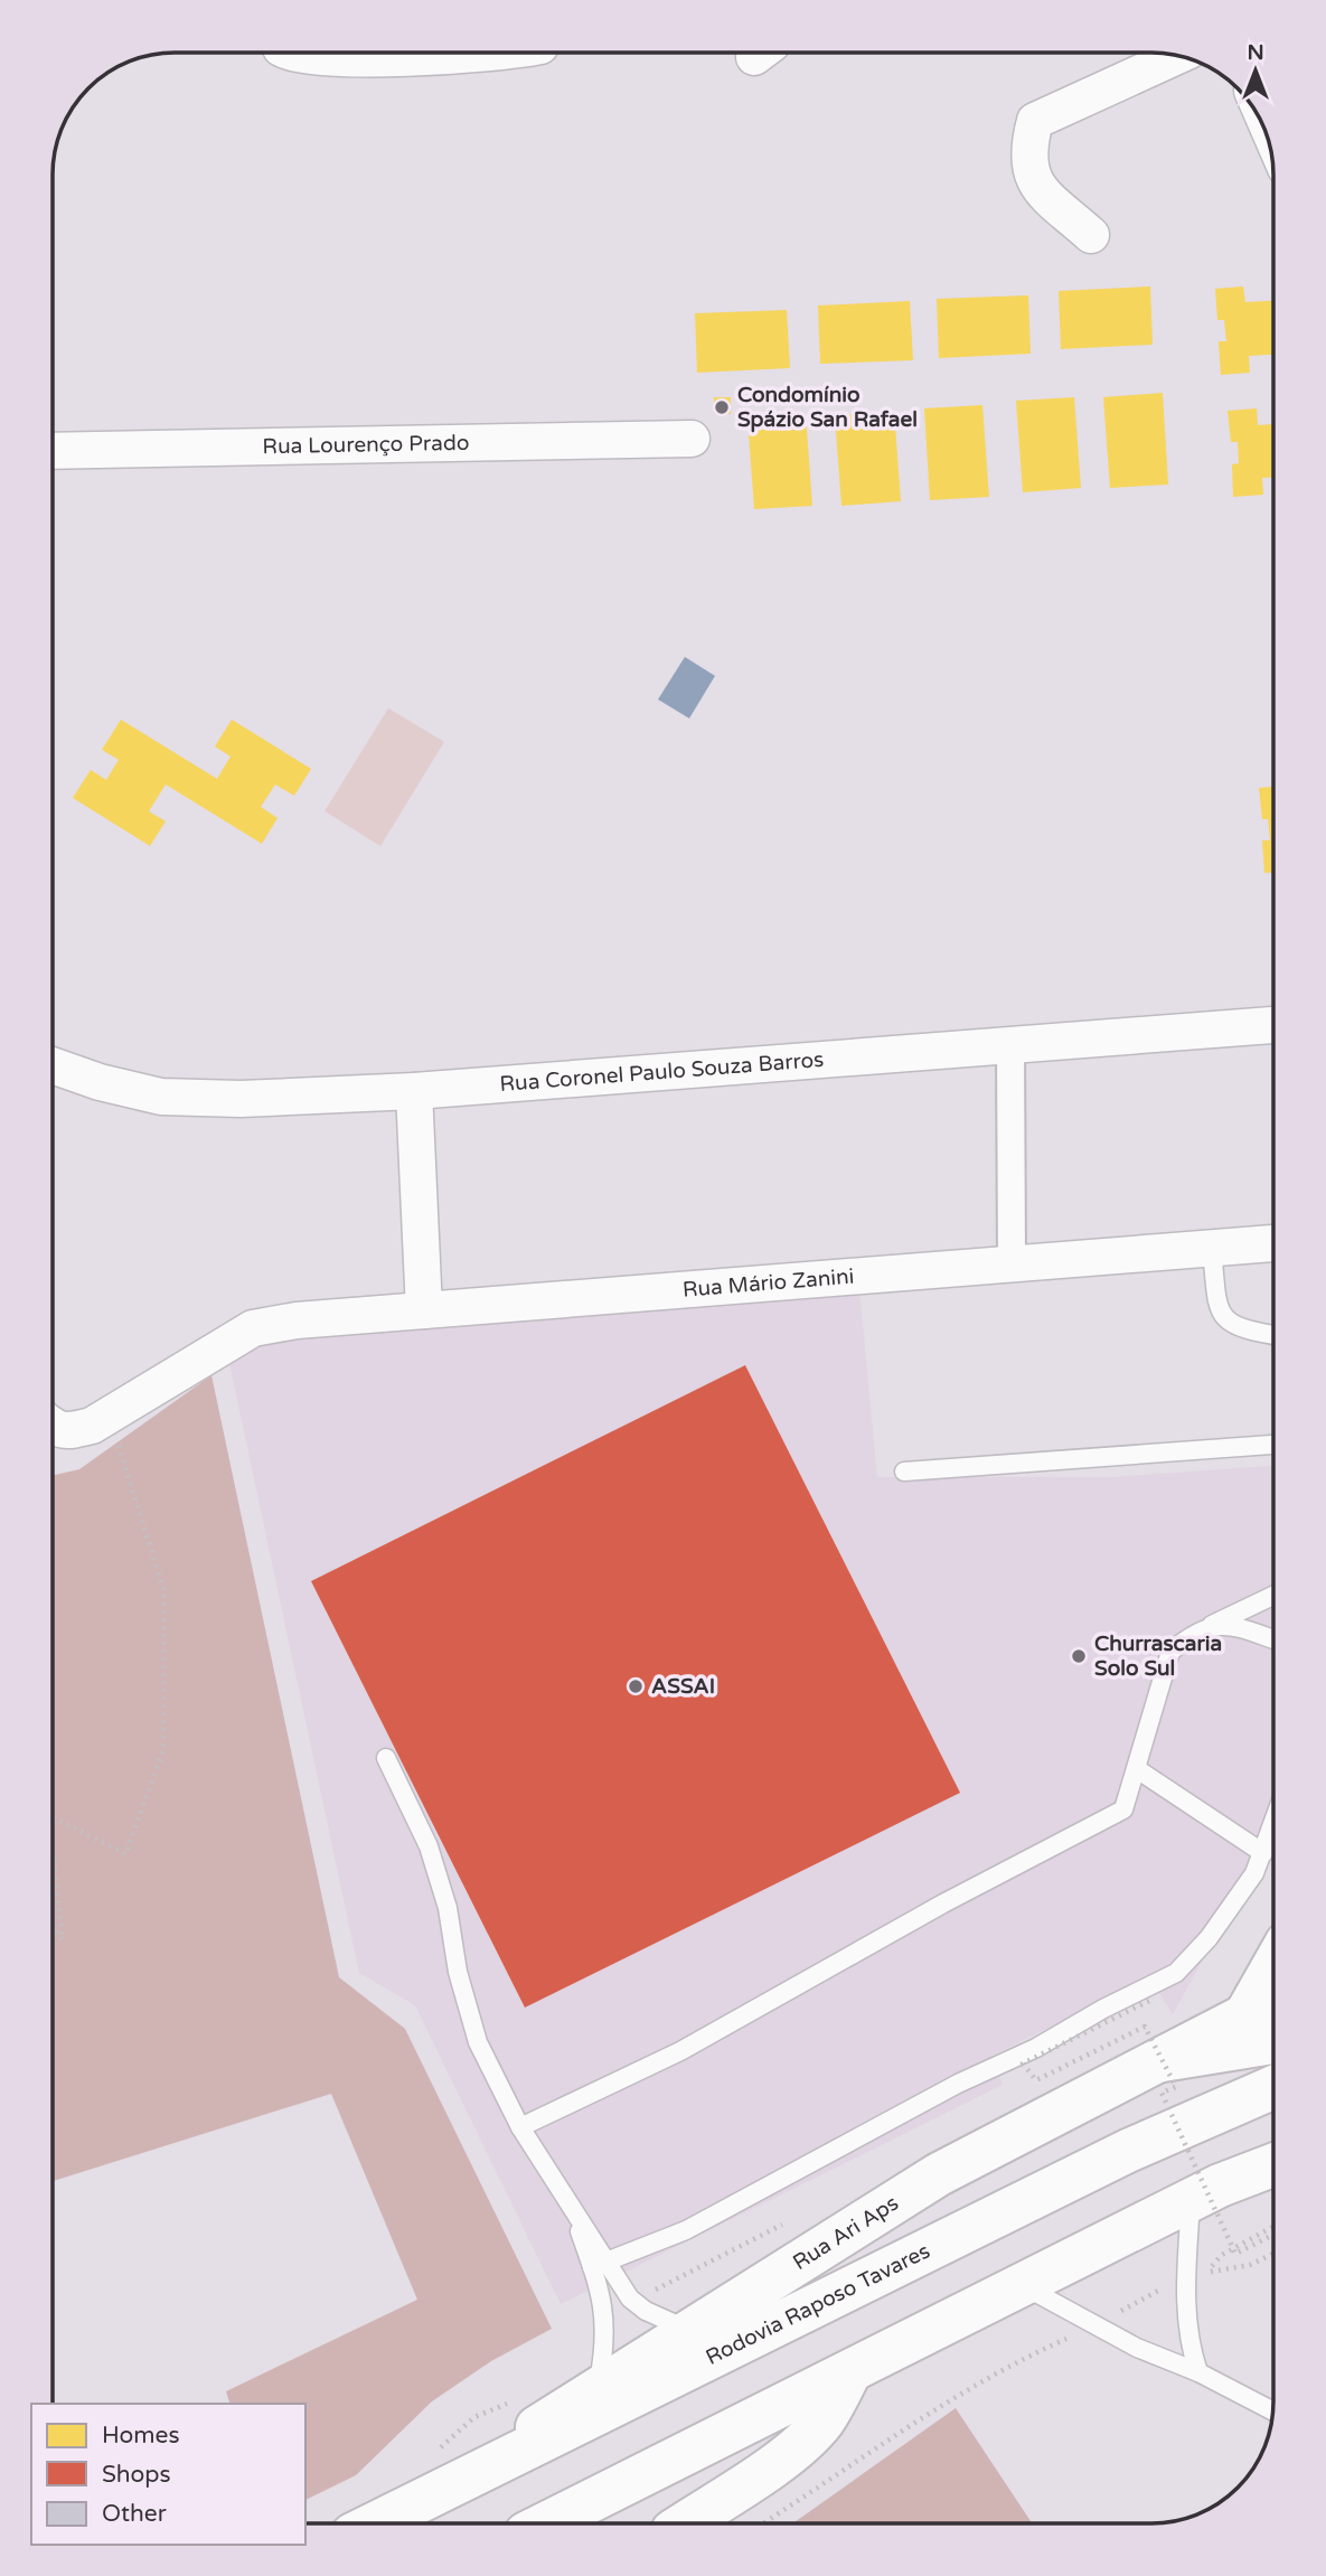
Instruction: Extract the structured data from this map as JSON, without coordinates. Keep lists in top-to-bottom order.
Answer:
{
  "streets": {
    "main road": ["Rua Ari Aps", "Rodovia Raposo Tavares"],
    "street": ["Rua Lourenço Prado", "Rua Coronel Paulo Souza Barros", "Rua Mário Zanini"]
  },
  "crossings": [
    ["Rua Ari Aps", "Rodovia Raposo Tavares"]
  ],
  "places": ["Condomínio Spázio San Rafael", "Churrascaria Solo Sul", "ASSAI"],
  "legend": ["Homes", "Shops", "Other"],
  "north": "top"
}
